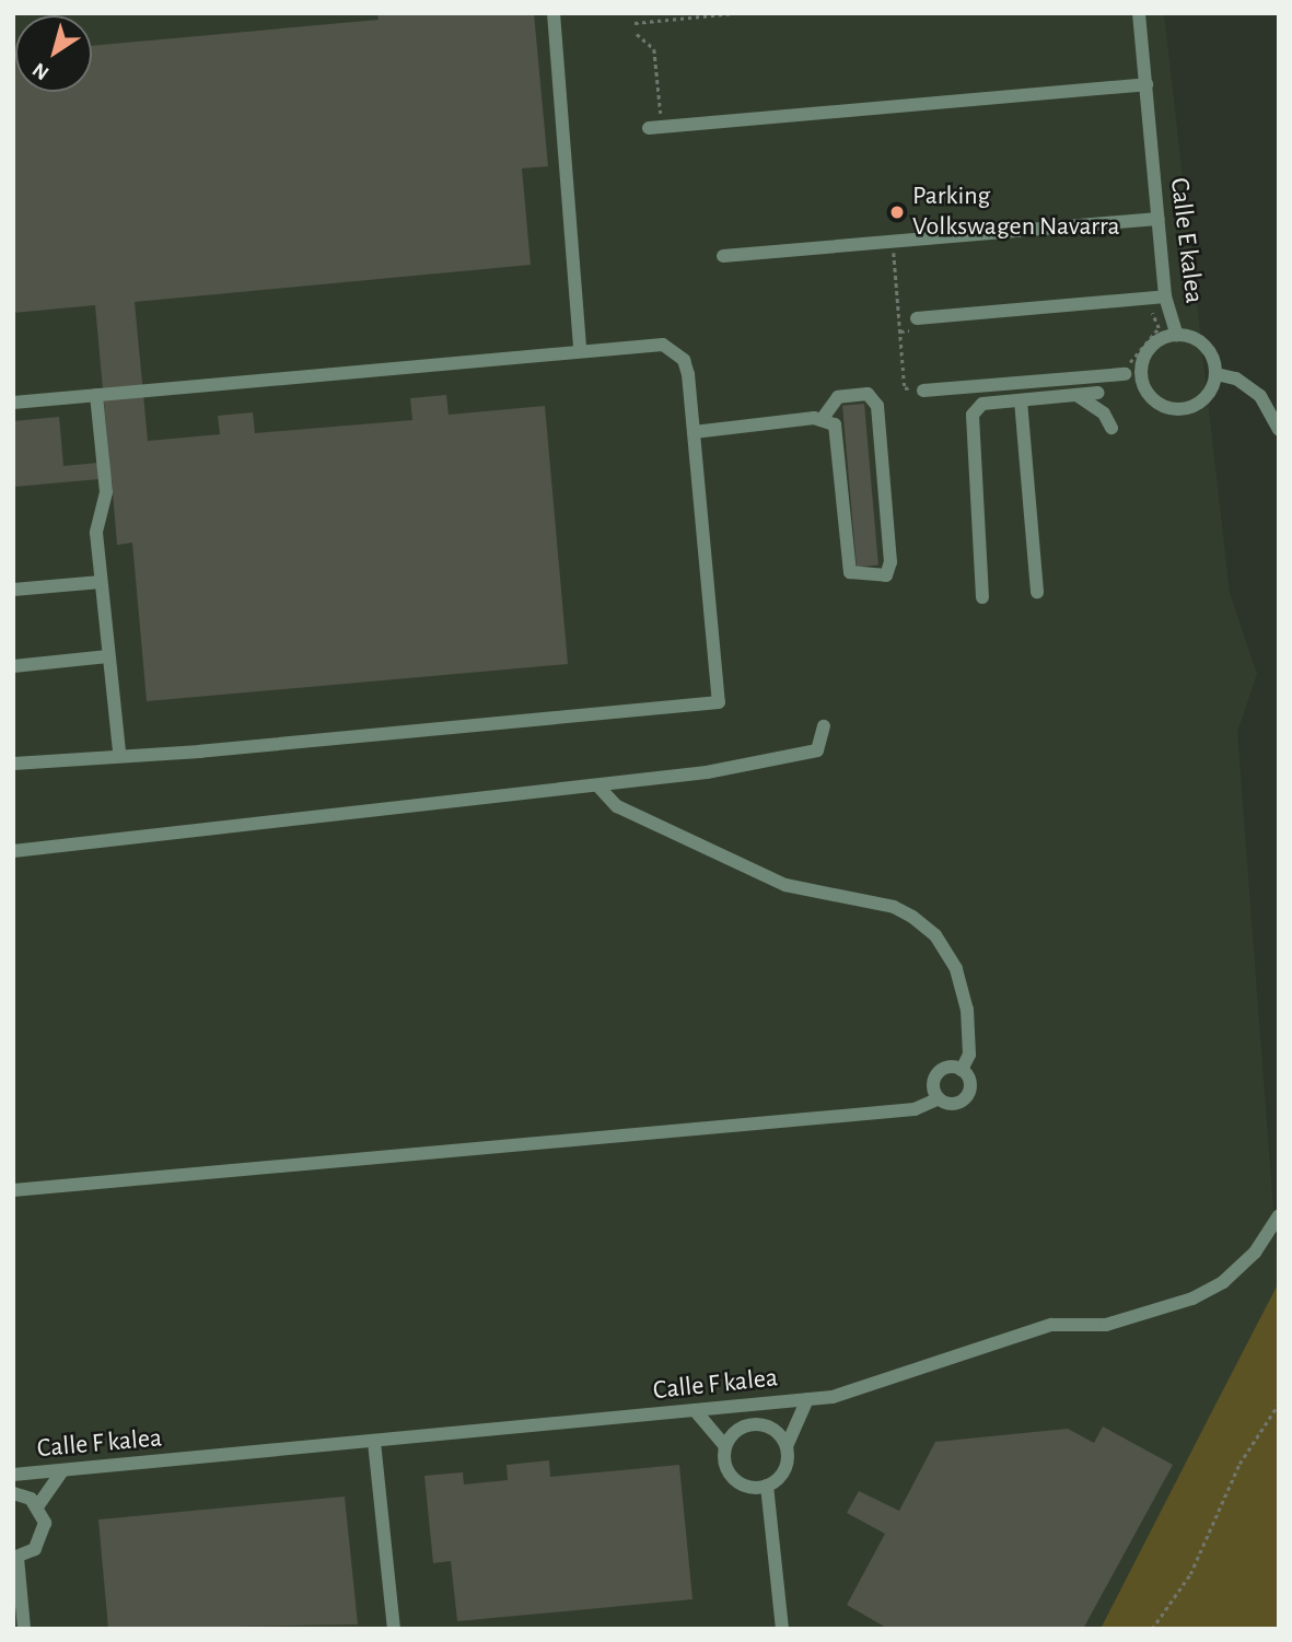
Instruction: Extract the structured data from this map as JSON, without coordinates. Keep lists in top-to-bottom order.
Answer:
{
  "streets": {
    "street": ["Calle E kalea", "Calle F kalea"]
  },
  "places": ["Parking Volkswagen Navarra"],
  "north": "bottom left"
}
